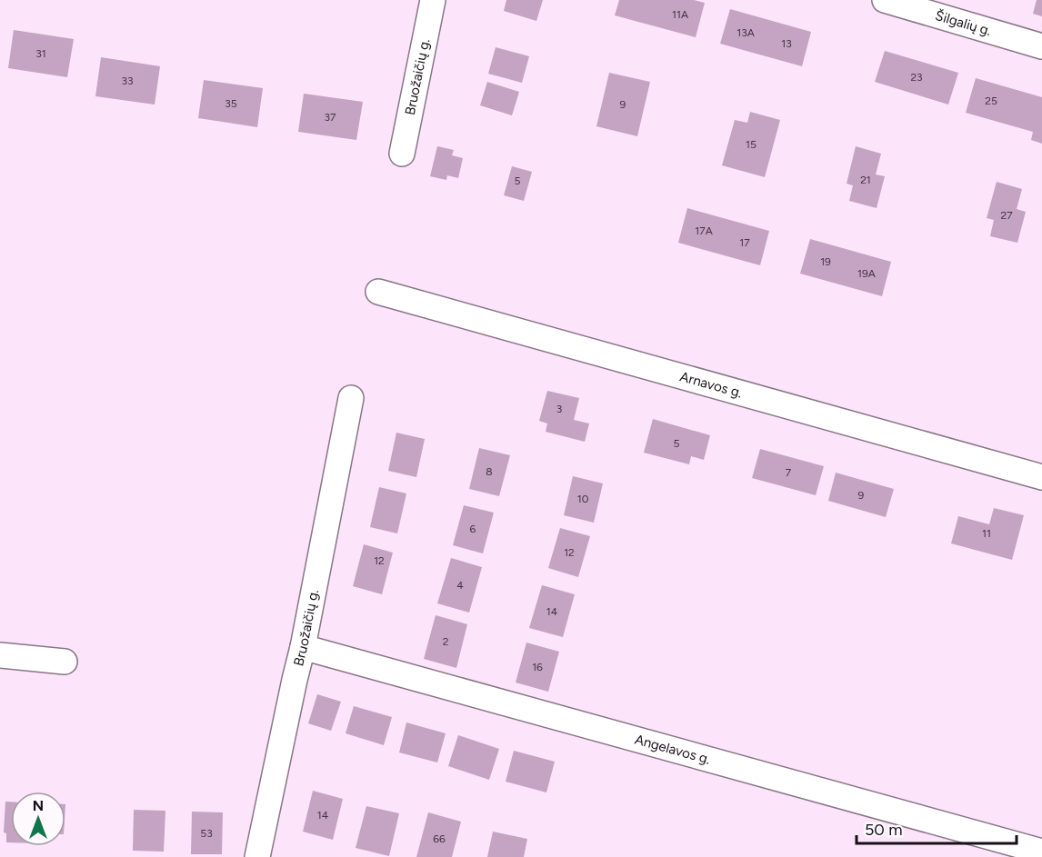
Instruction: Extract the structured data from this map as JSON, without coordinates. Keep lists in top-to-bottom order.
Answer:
{
  "streets": {
    "street": [
      "Šilgalių g.",
      "Bruožaičių g.",
      "Arnavos g.",
      "Angelavos g."
    ]
  },
  "crossings": [
    ["Bruožaičių g.", "Angelavos g."]
  ],
  "house_numbers": [
    "11A",
    "13A",
    "13",
    "31",
    "23",
    "33",
    "25",
    "35",
    "9",
    "37",
    "15",
    "21",
    "5",
    "27",
    "17A",
    "17",
    "19",
    "19A",
    "3",
    "5",
    "8",
    "7",
    "9",
    "10",
    "6",
    "11",
    "12",
    "12",
    "4",
    "14",
    "2",
    "16",
    "14",
    "53",
    "66"
  ],
  "scale_bar": "50 m",
  "north": "top"
}
